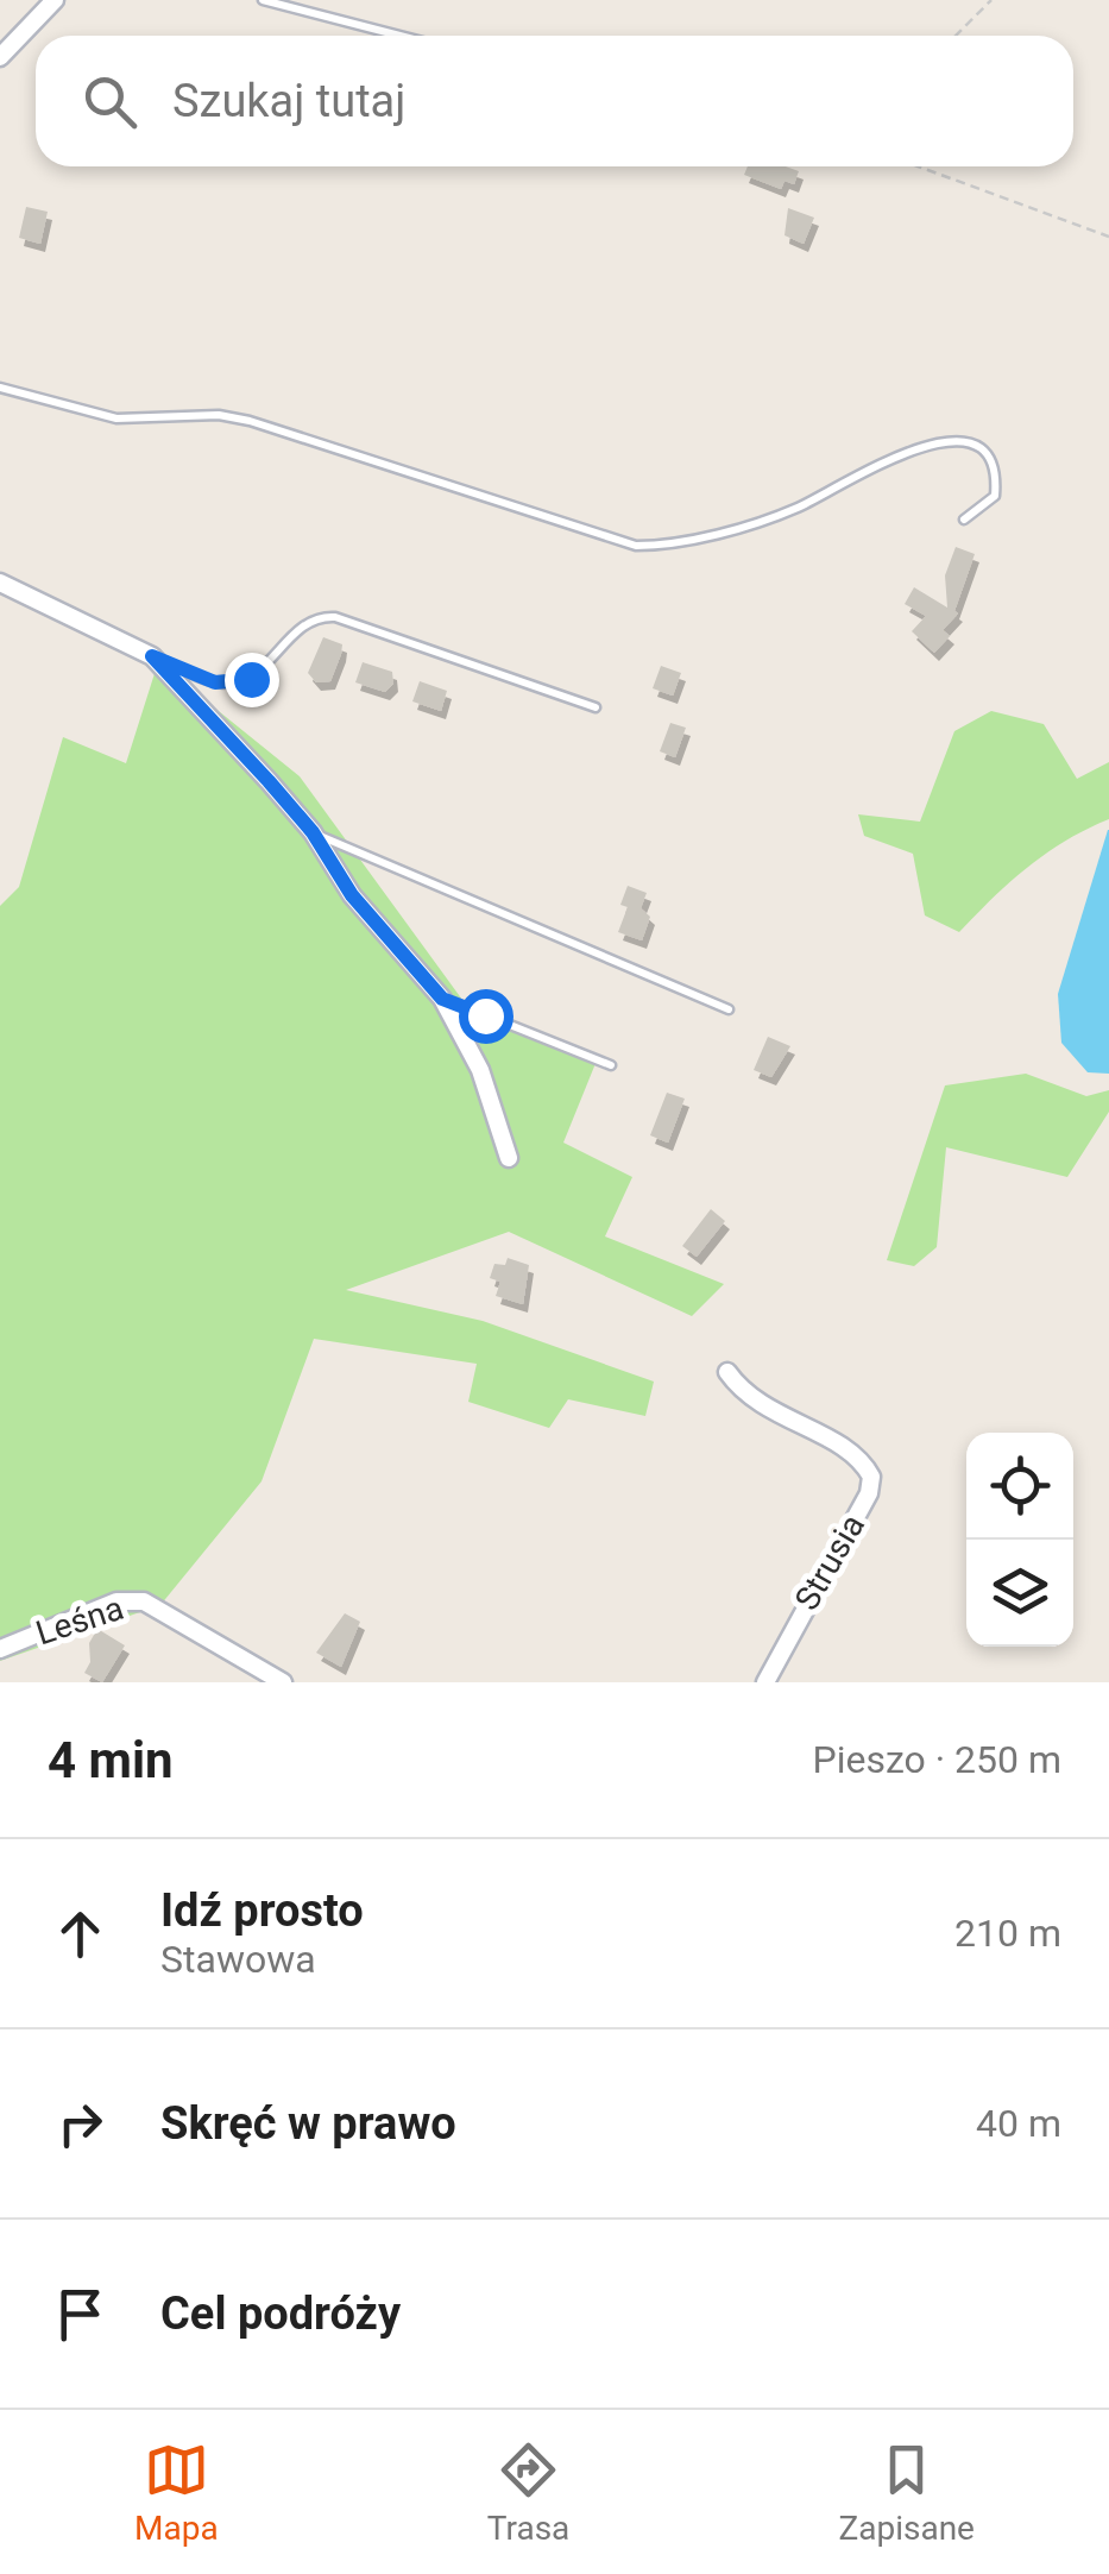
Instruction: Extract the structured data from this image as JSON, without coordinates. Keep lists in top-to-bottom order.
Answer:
{
  "streets": {
    "street": ["Strusia", "Leśna"]
  },
  "page": {
    "search": "Szukaj tutaj",
    "heading": ["4 min", "Pieszo · 250 m"],
    "list": [
      ["Idź prosto", "Stawowa", "210 m"],
      ["Skręć w prawo", "40 m"],
      "Cel podróży"
    ],
    "nav": ["Mapa", "Trasa", "Zapisane"]
  }
}
